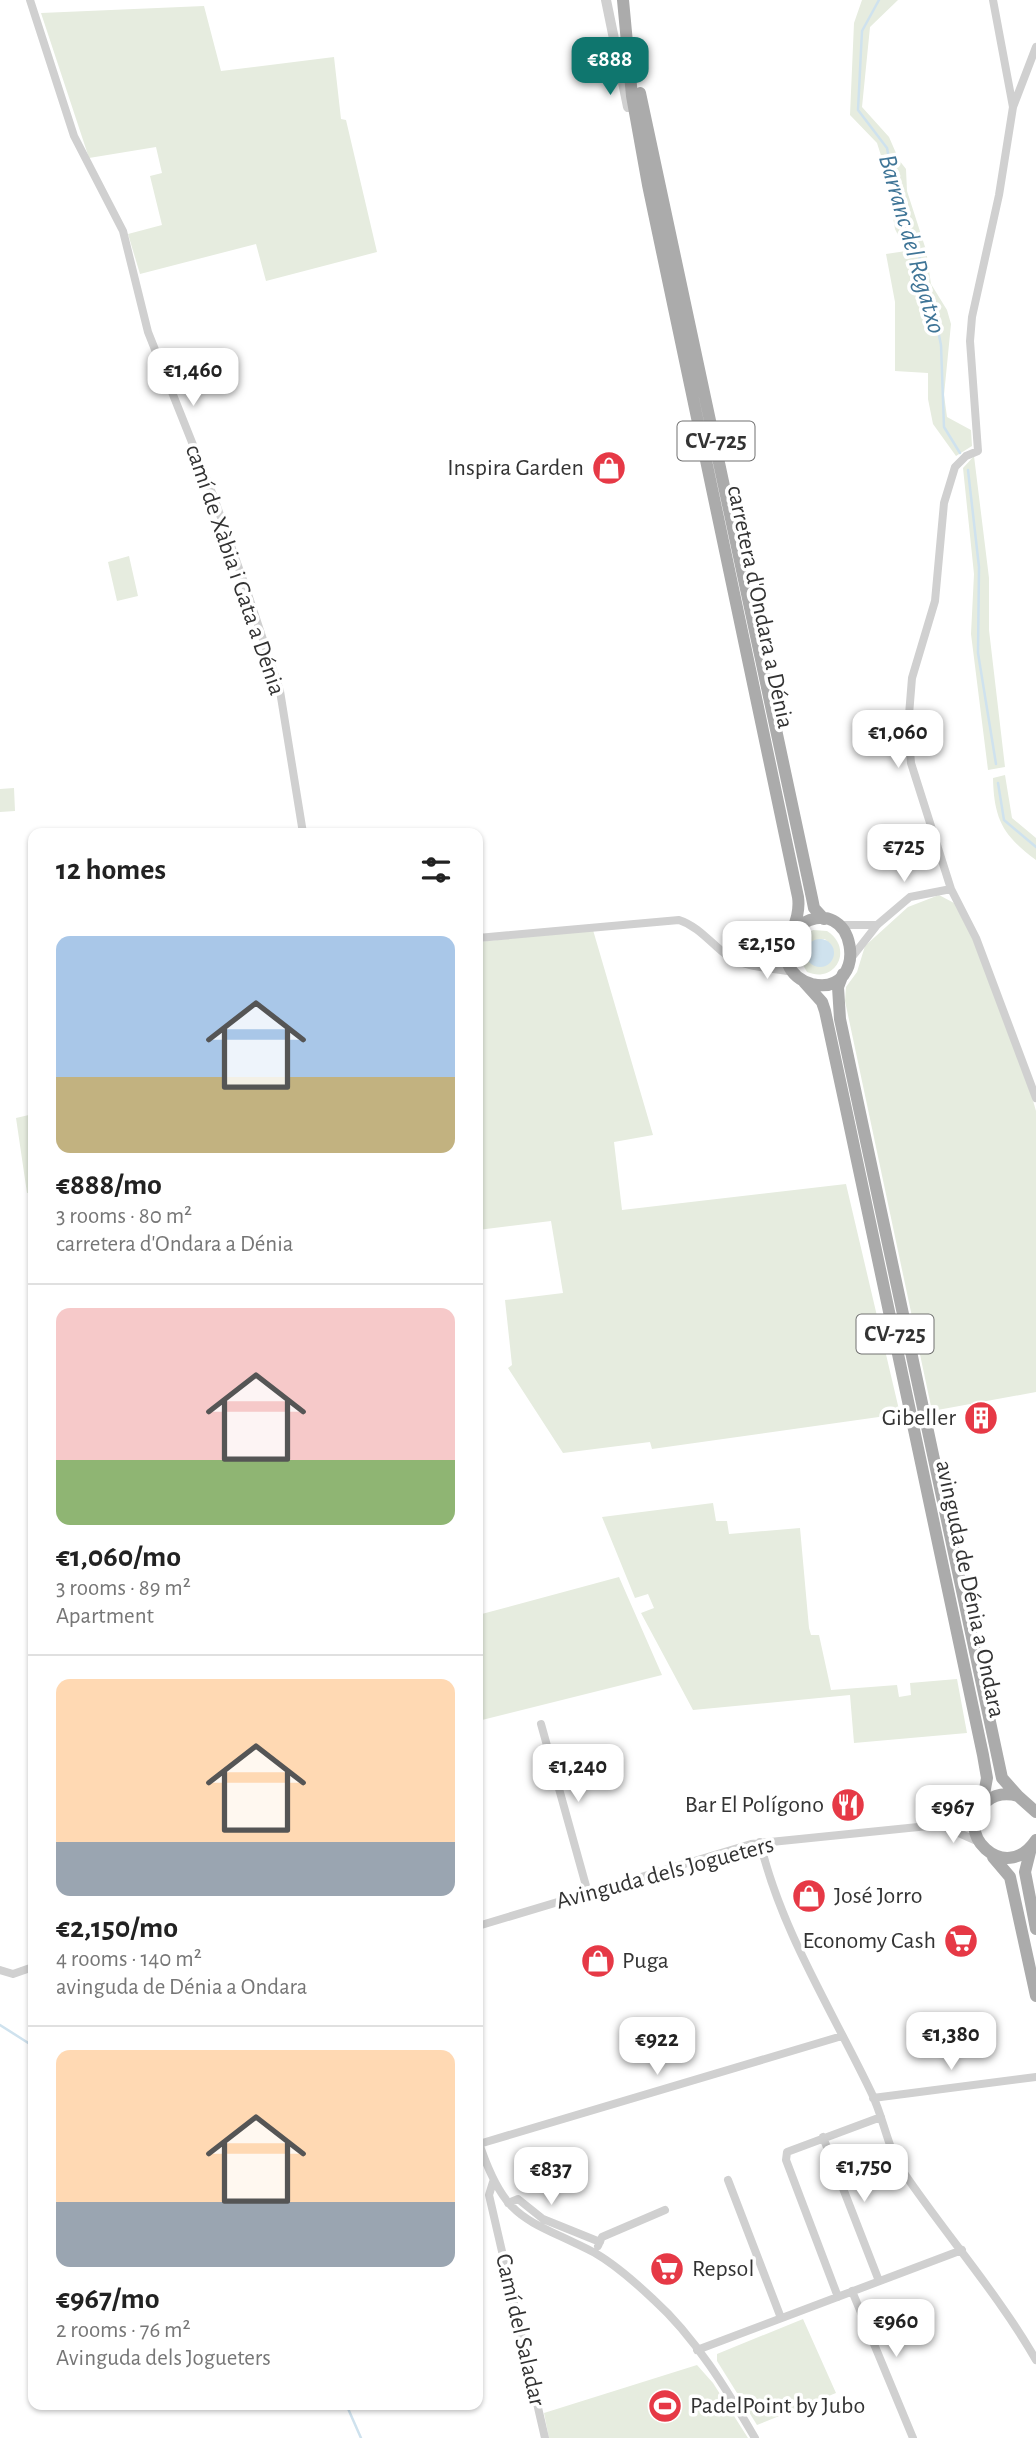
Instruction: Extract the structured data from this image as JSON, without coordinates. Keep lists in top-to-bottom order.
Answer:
{
  "streets": {
    "main road": ["CV-725", "carretera d'Ondara a Dénia", "avinguda de Dénia a Ondara"],
    "street": ["camí de Xàbia i Gata a Dénia", "Avinguda dels Jogueters", "Camí del Saladar"]
  },
  "crossings": [
    ["CV-725", "carretera d'Ondara a Dénia"],
    ["CV-725", "avinguda de Dénia a Ondara"],
    ["CV-725", "Avinguda dels Jogueters"],
    ["carretera d'Ondara a Dénia", "avinguda de Dénia a Ondara"],
    ["avinguda de Dénia a Ondara", "Avinguda dels Jogueters"]
  ],
  "water": ["Barranc del Regatxo"],
  "places": {
    "shop": ["Inspira Garden", "José Jorro", "Puga"],
    "building": ["Gibeller"],
    "restaurant": ["Bar El Polígono"],
    "supermarket": ["Economy Cash", "Repsol"],
    "sports": ["PadelPoint by Jubo"]
  },
  "page": {
    "price": [
      "€888",
      "€1,460",
      "€1,060",
      "€725",
      "€2,150",
      "€1,240",
      "€967",
      "€1,380",
      "€922",
      "€1,750",
      "€837",
      "€960"
    ],
    "heading": "12 homes",
    "list": [
      {
        "name": "€888/mo",
        "note": "3 rooms · 80 m² · carretera d'Ondara a Dénia"
      },
      {
        "name": "€1,060/mo",
        "note": "3 rooms · 89 m² · Apartment"
      },
      {
        "name": "€2,150/mo",
        "note": "4 rooms · 140 m² · avinguda de Dénia a Ondara"
      },
      {
        "name": "€967/mo",
        "note": "2 rooms · 76 m² · Avinguda dels Jogueters"
      }
    ]
  }
}
